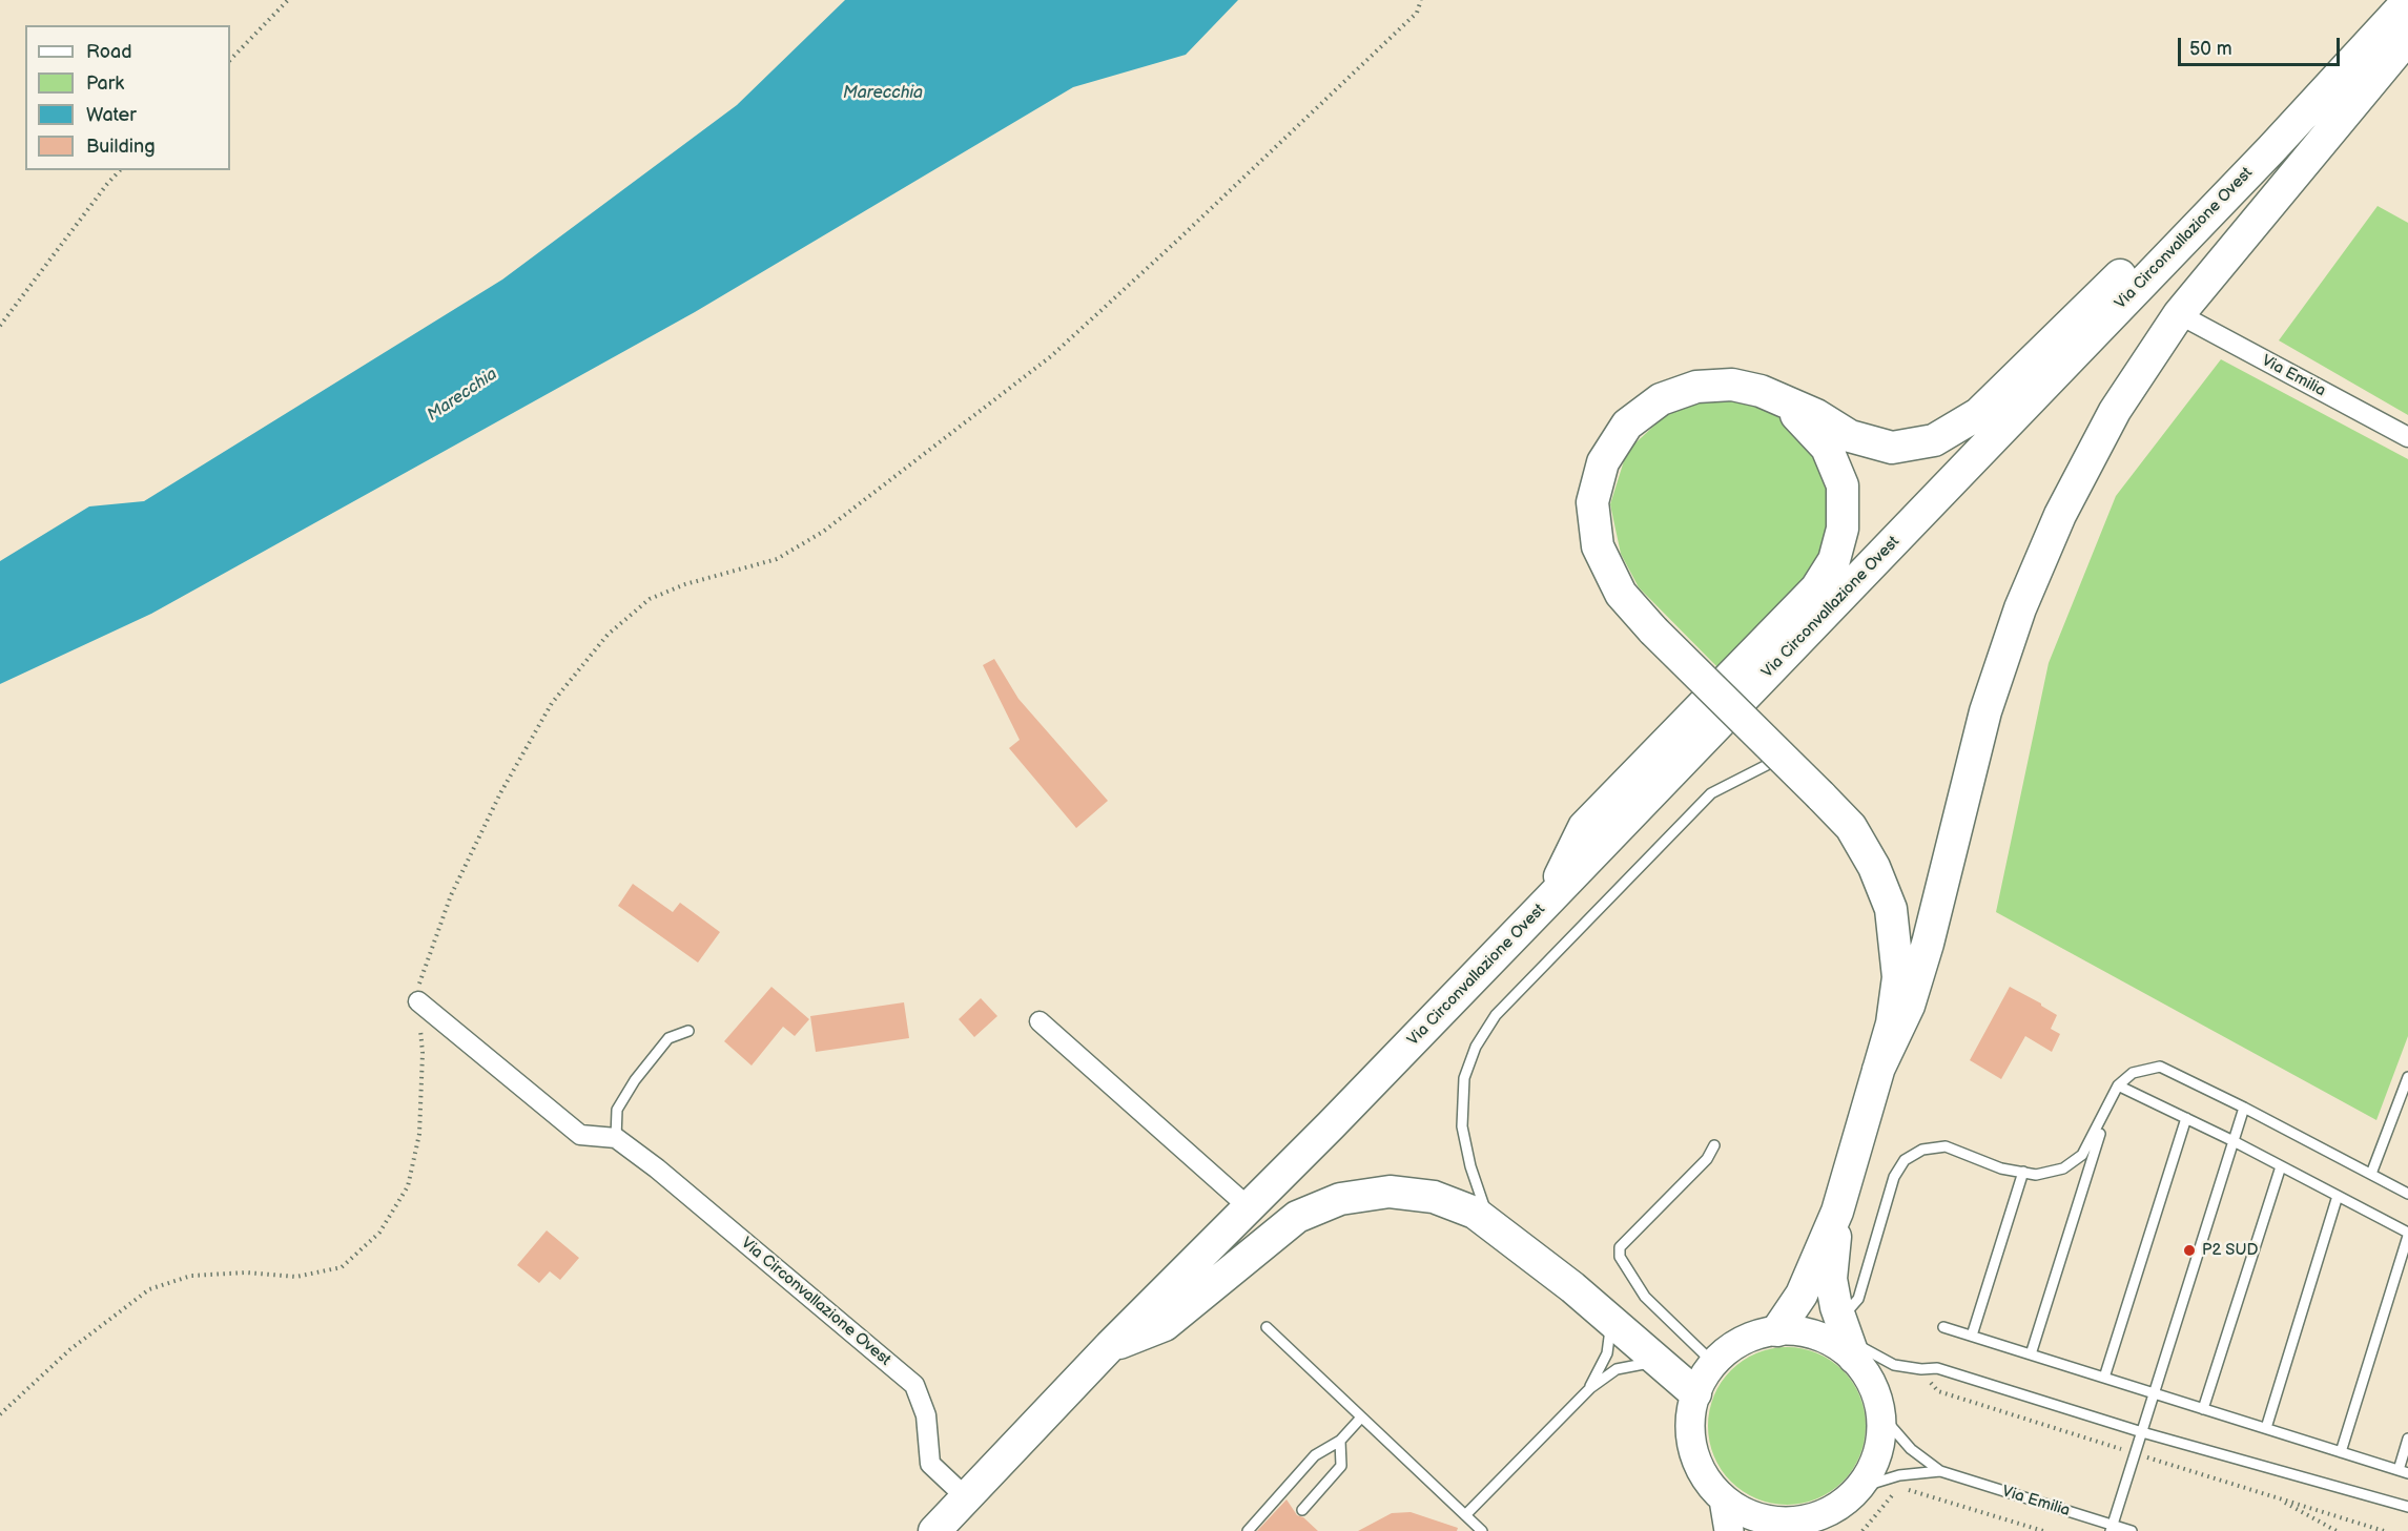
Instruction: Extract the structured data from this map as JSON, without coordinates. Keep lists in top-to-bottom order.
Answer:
{
  "streets": {
    "main road": ["Via Circonvallazione Ovest"],
    "street": ["Via Emilia"]
  },
  "water": ["Marecchia"],
  "places": ["P2 SUD"],
  "legend": [
    "Road",
    "Park",
    "Water",
    "Building"
  ],
  "scale_bar": "50 m"
}
